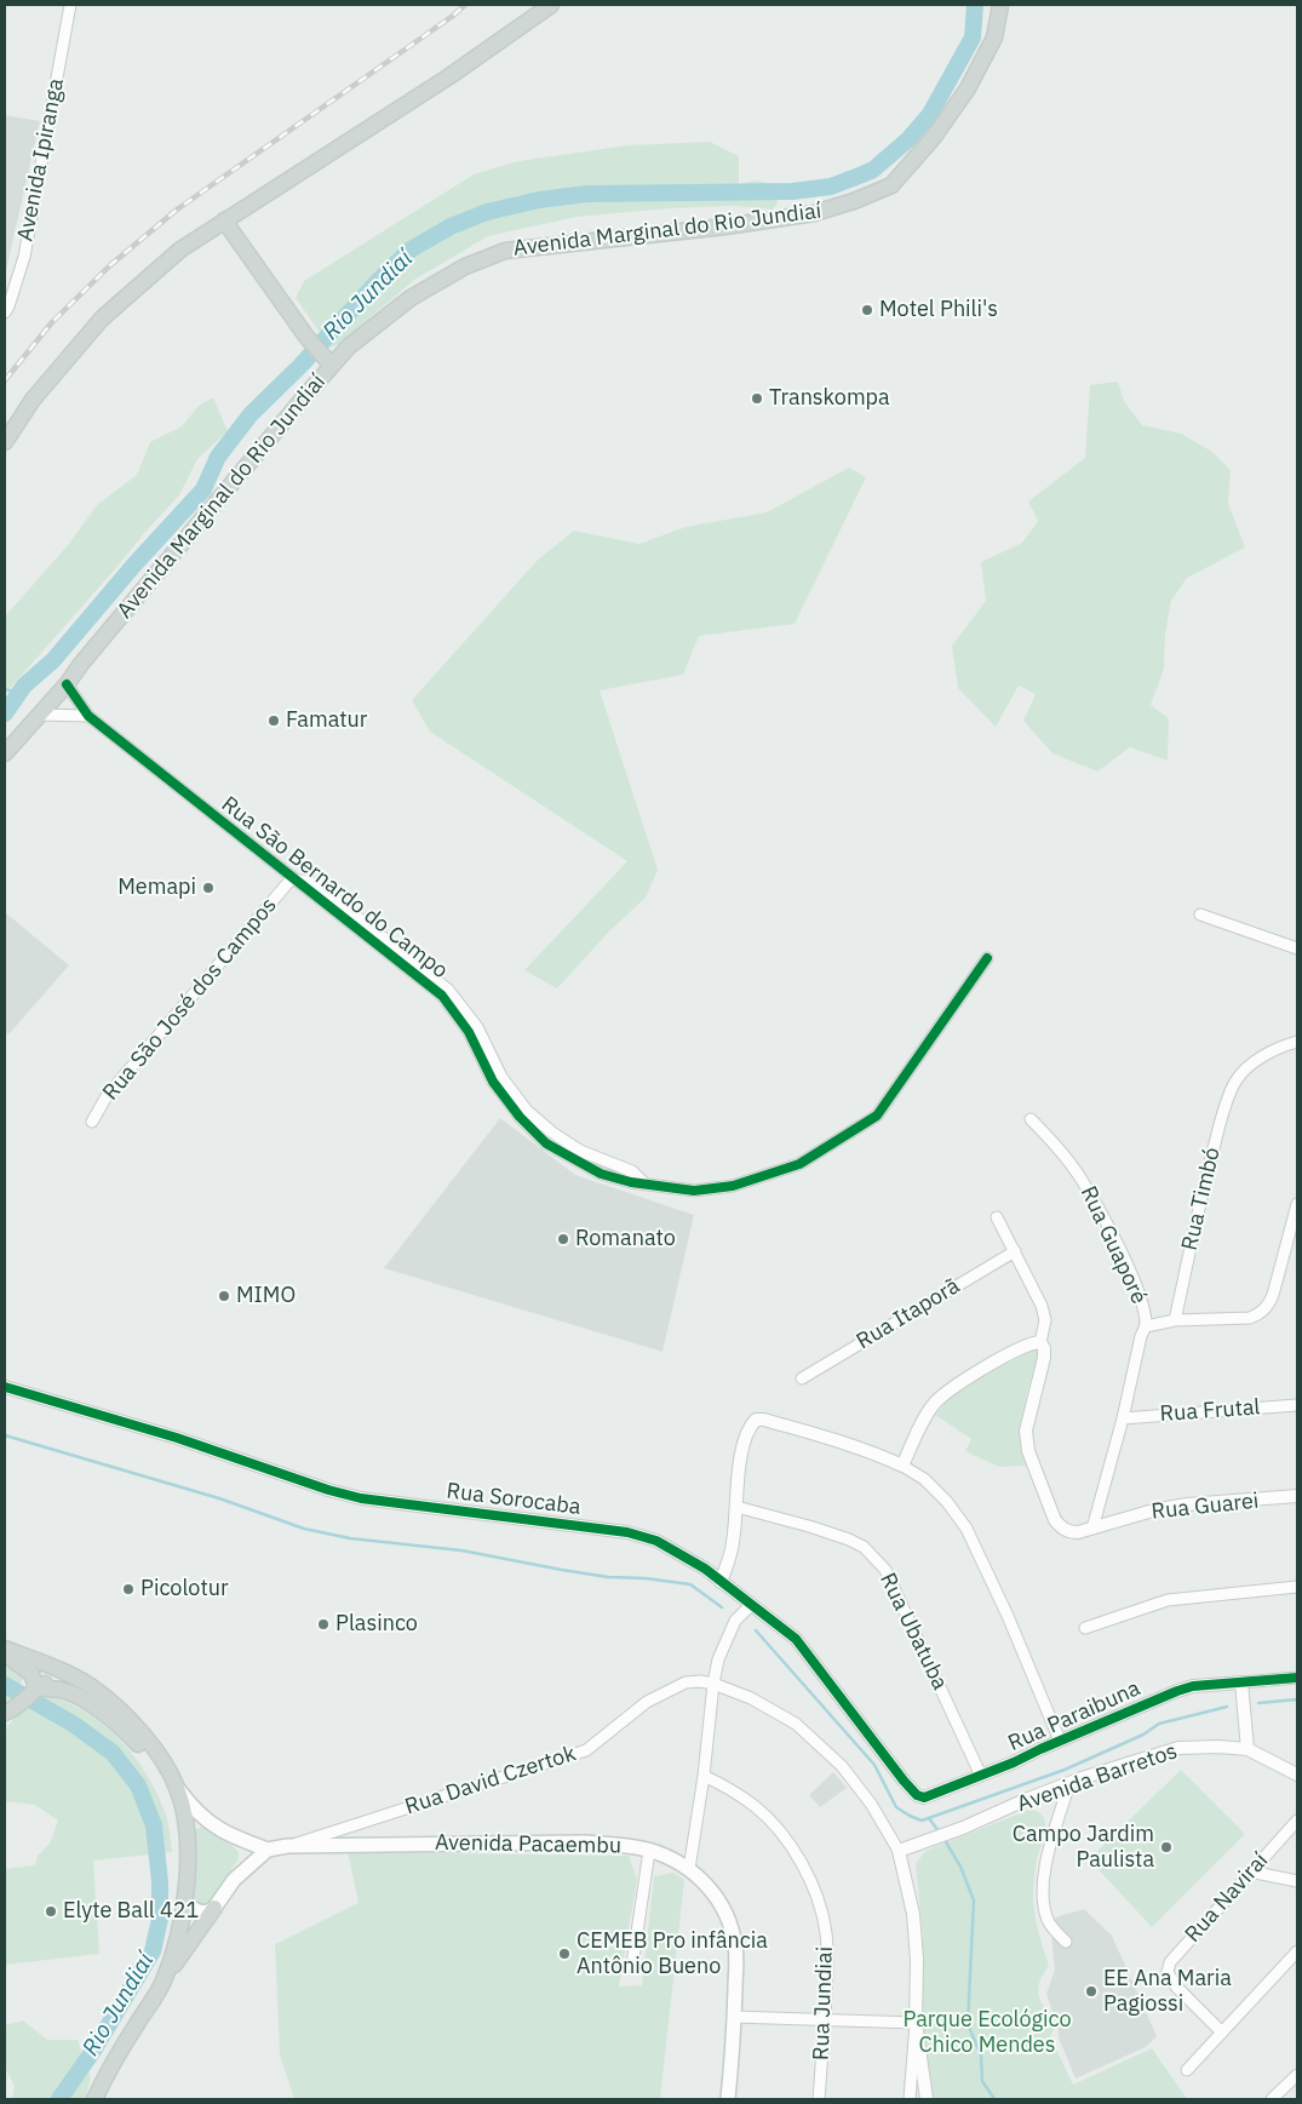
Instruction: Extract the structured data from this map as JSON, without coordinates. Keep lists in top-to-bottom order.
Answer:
{
  "streets": {
    "main road": ["Avenida Marginal do Rio Jundiaí", "Avenida Pacaembu"],
    "street": [
      "Avenida Ipiranga",
      "Rua São Bernardo do Campo",
      "Rua São José dos Campos",
      "Rua Timbó",
      "Rua Guaporé",
      "Rua Itaporã",
      "Rua Frutal",
      "Rua Sorocaba",
      "Rua Guarei",
      "Rua Ubatuba",
      "Rua Paraibuna",
      "Avenida Barretos",
      "Rua David Czertok",
      "Rua Naviraí",
      "Rua Jundiai"
    ]
  },
  "crossings": [
    ["Avenida Marginal do Rio Jundiaí", "Rua São Bernardo do Campo"],
    ["Rua São Bernardo do Campo", "Rua São José dos Campos"],
    ["Rua Guaporé", "Rua Frutal"],
    ["Rua Guaporé", "Rua Guarei"],
    ["Rua Sorocaba", "Rua Paraibuna"],
    ["Rua Ubatuba", "Rua Paraibuna"],
    ["Rua David Czertok", "Avenida Pacaembu"]
  ],
  "water": ["Rio Jundiaí"],
  "parks": ["Parque Ecológico Chico Mendes"],
  "places": [
    "Motel Phili's",
    "Transkompa",
    "Famatur",
    "Memapi",
    "Romanato",
    "MIMO",
    "Picolotur",
    "Plasinco",
    "Campo Jardim Paulista",
    "Elyte Ball 421",
    "CEMEB Pro infância Antônio Bueno",
    "EE Ana Maria Pagiossi"
  ]
}
